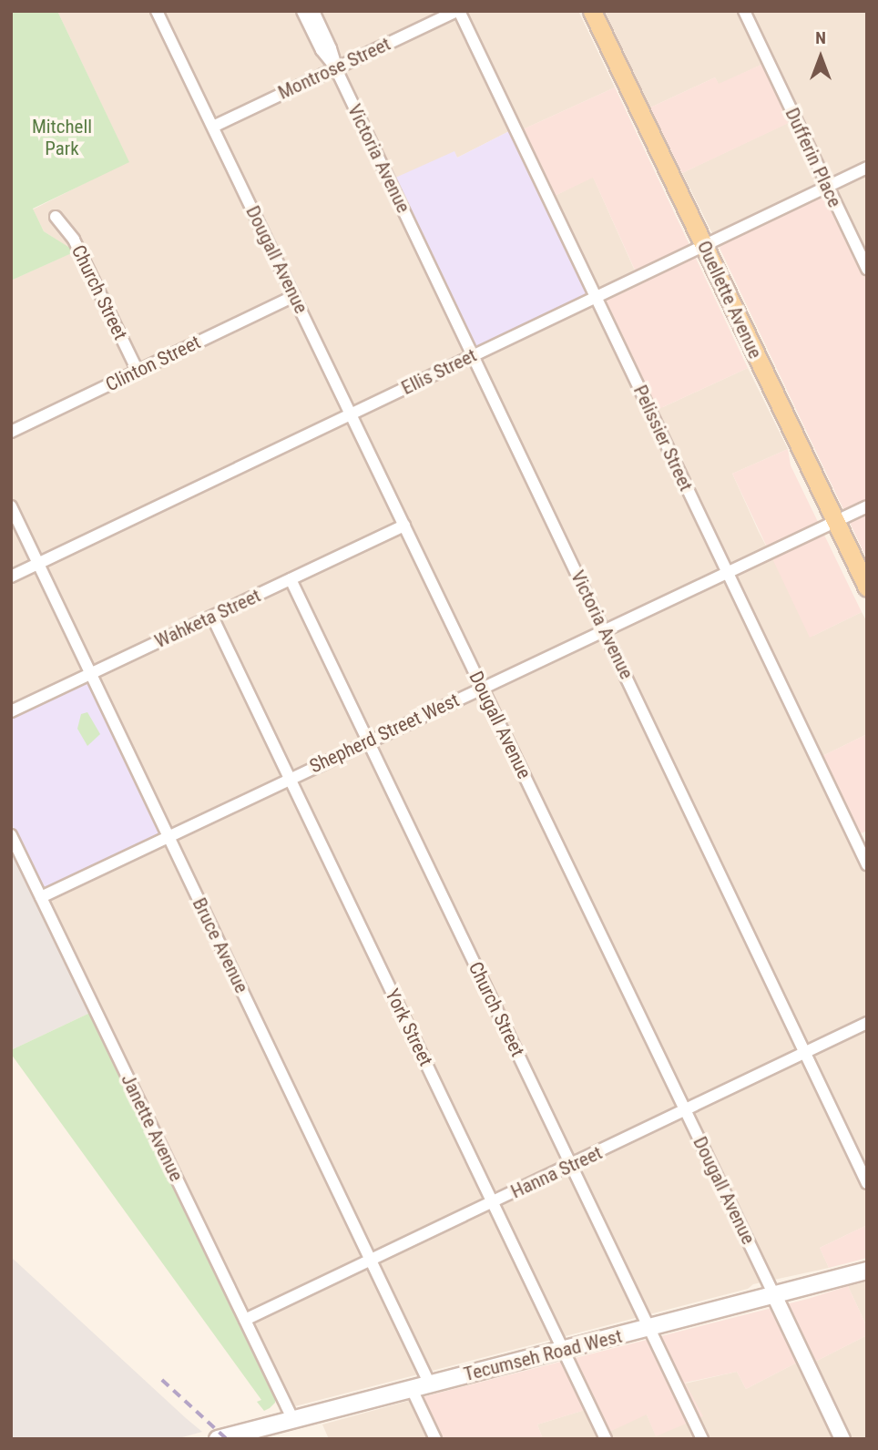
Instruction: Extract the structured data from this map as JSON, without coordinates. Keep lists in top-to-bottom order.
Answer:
{
  "streets": {
    "main road": ["Ouellette Avenue", "Tecumseh Road West"],
    "street": [
      "Montrose Street",
      "Dufferin Place",
      "Victoria Avenue",
      "Dougall Avenue",
      "Church Street",
      "Clinton Street",
      "Ellis Street",
      "Pelissier Street",
      "Wahketa Street",
      "Shepherd Street West",
      "Bruce Avenue",
      "York Street",
      "Janette Avenue",
      "Hanna Street"
    ]
  },
  "crossings": [
    ["Montrose Street", "Victoria Avenue"],
    ["Montrose Street", "Dougall Avenue"],
    ["Montrose Street", "Pelissier Street"],
    ["Dufferin Place", "Ellis Street"],
    ["Victoria Avenue", "Ellis Street"],
    ["Victoria Avenue", "Shepherd Street West"],
    ["Victoria Avenue", "Hanna Street"],
    ["Dougall Avenue", "Clinton Street"],
    ["Dougall Avenue", "Ellis Street"],
    ["Dougall Avenue", "Wahketa Street"],
    ["Dougall Avenue", "Shepherd Street West"],
    ["Dougall Avenue", "Hanna Street"],
    ["Dougall Avenue", "Tecumseh Road West"],
    ["Church Street", "Clinton Street"],
    ["Church Street", "Wahketa Street"],
    ["Church Street", "Shepherd Street West"],
    ["Church Street", "Hanna Street"],
    ["Church Street", "Tecumseh Road West"],
    ["Ouellette Avenue", "Ellis Street"],
    ["Ouellette Avenue", "Shepherd Street West"],
    ["Ellis Street", "Pelissier Street"],
    ["Ellis Street", "Bruce Avenue"],
    ["Pelissier Street", "Shepherd Street West"],
    ["Wahketa Street", "Bruce Avenue"],
    ["Wahketa Street", "York Street"],
    ["Shepherd Street West", "Bruce Avenue"],
    ["Shepherd Street West", "York Street"],
    ["Shepherd Street West", "Janette Avenue"],
    ["Bruce Avenue", "Hanna Street"],
    ["Bruce Avenue", "Tecumseh Road West"],
    ["York Street", "Hanna Street"],
    ["York Street", "Tecumseh Road West"],
    ["Janette Avenue", "Hanna Street"],
    ["Janette Avenue", "Tecumseh Road West"]
  ],
  "parks": ["Mitchell Park"],
  "north": "top"
}
